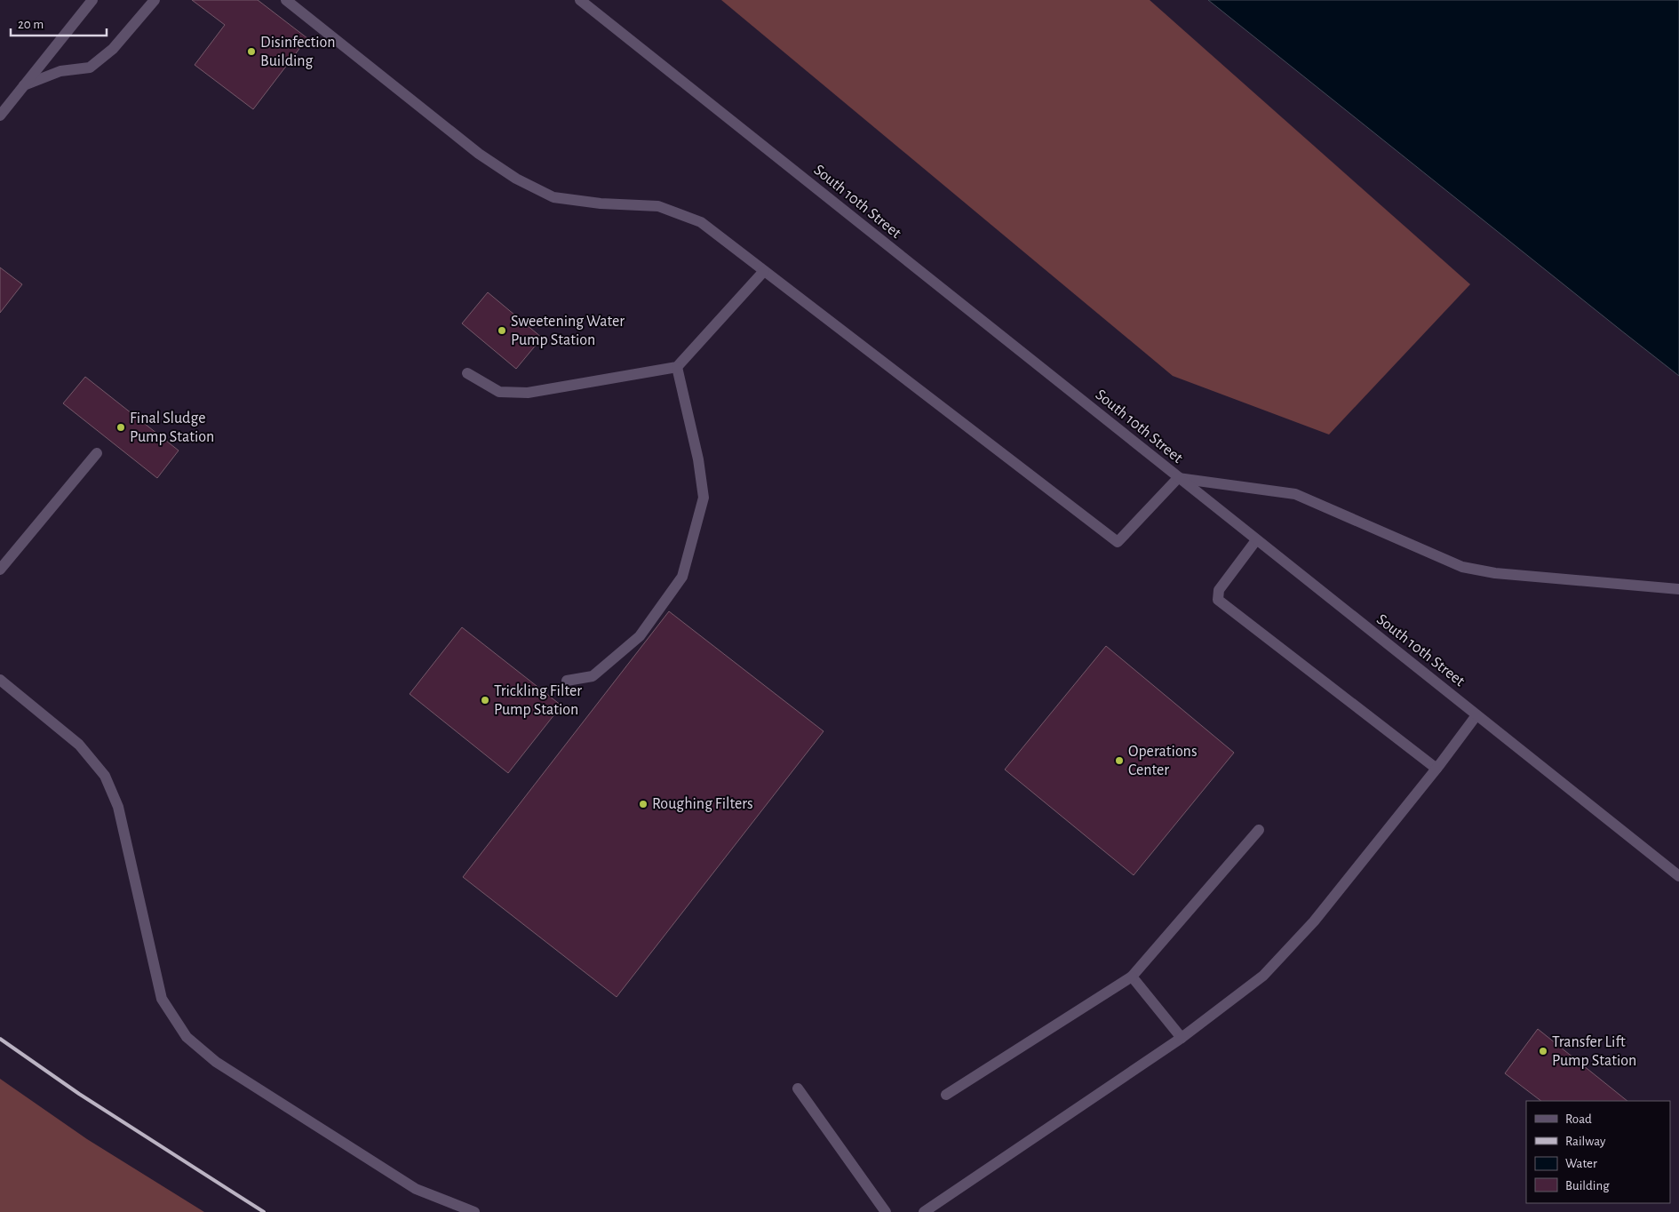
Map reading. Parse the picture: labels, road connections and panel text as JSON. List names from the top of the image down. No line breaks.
{"streets":{"street":["South 10th Street"]},"places":["Disinfection Building","Sweetening Water Pump Station","Final Sludge Pump Station","Trickling Filter Pump Station","Operations Center","Roughing Filters","Transfer Lift Pump Station"],"legend":["Road","Railway","Water","Building"],"scale_bar":"20 m"}
